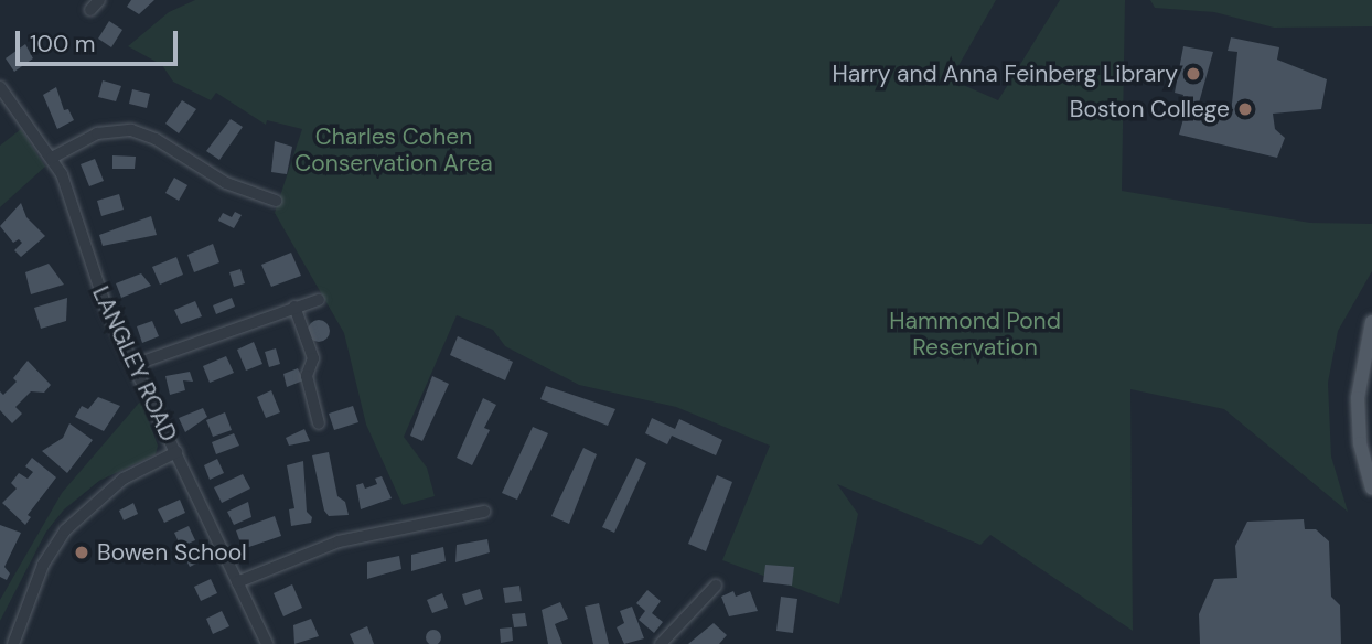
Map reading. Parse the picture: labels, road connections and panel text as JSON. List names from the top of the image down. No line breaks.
{"streets":{"street":["LANGLEY ROAD"]},"parks":["Charles Cohen Conservation Area","Hammond Pond Reservation"],"places":["Harry and Anna Feinberg Library","Boston College","Bowen School"],"scale_bar":"100 m"}
